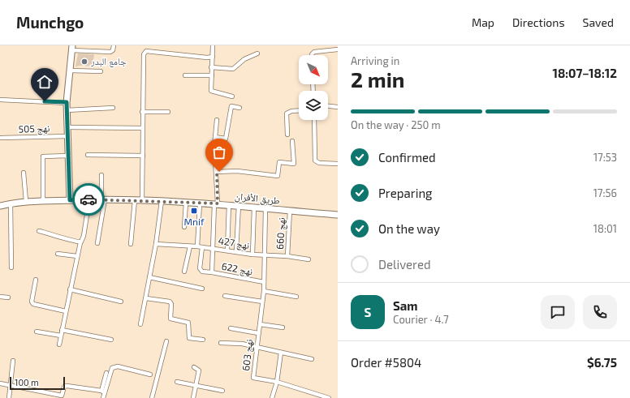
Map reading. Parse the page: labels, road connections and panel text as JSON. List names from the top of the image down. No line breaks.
{"streets":{"main road":["طريق الأفران"],"street":["نهج 505","نهج 660","نهج 427","نهج 622","نهج 603"]},"crossings":[["طريق الأفران","نهج 660"],["طريق الأفران","نهج 622"],["طريق الأفران","نهج 603"],["نهج 660","نهج 427"],["نهج 427","نهج 622"],["نهج 427","نهج 603"],["نهج 622","نهج 603"]],"places":{"other":["جامع البدر"],"transit":["Mnif"]},"scale_bar":"100 m","north":"bottom right","page":{"header":"Munchgo","nav":["Map","Directions","Saved"],"heading":["2 min","Arriving in","18:07–18:12"],"panel":["Sam","Courier · 4.7","Order #5804","$6.75"],"bar":"On the way · 250 m","list":[["Confirmed","17:53"],["Preparing","17:56"],["On the way","18:01"],"Delivered"],"round":"S","scale":"100 m"}}
